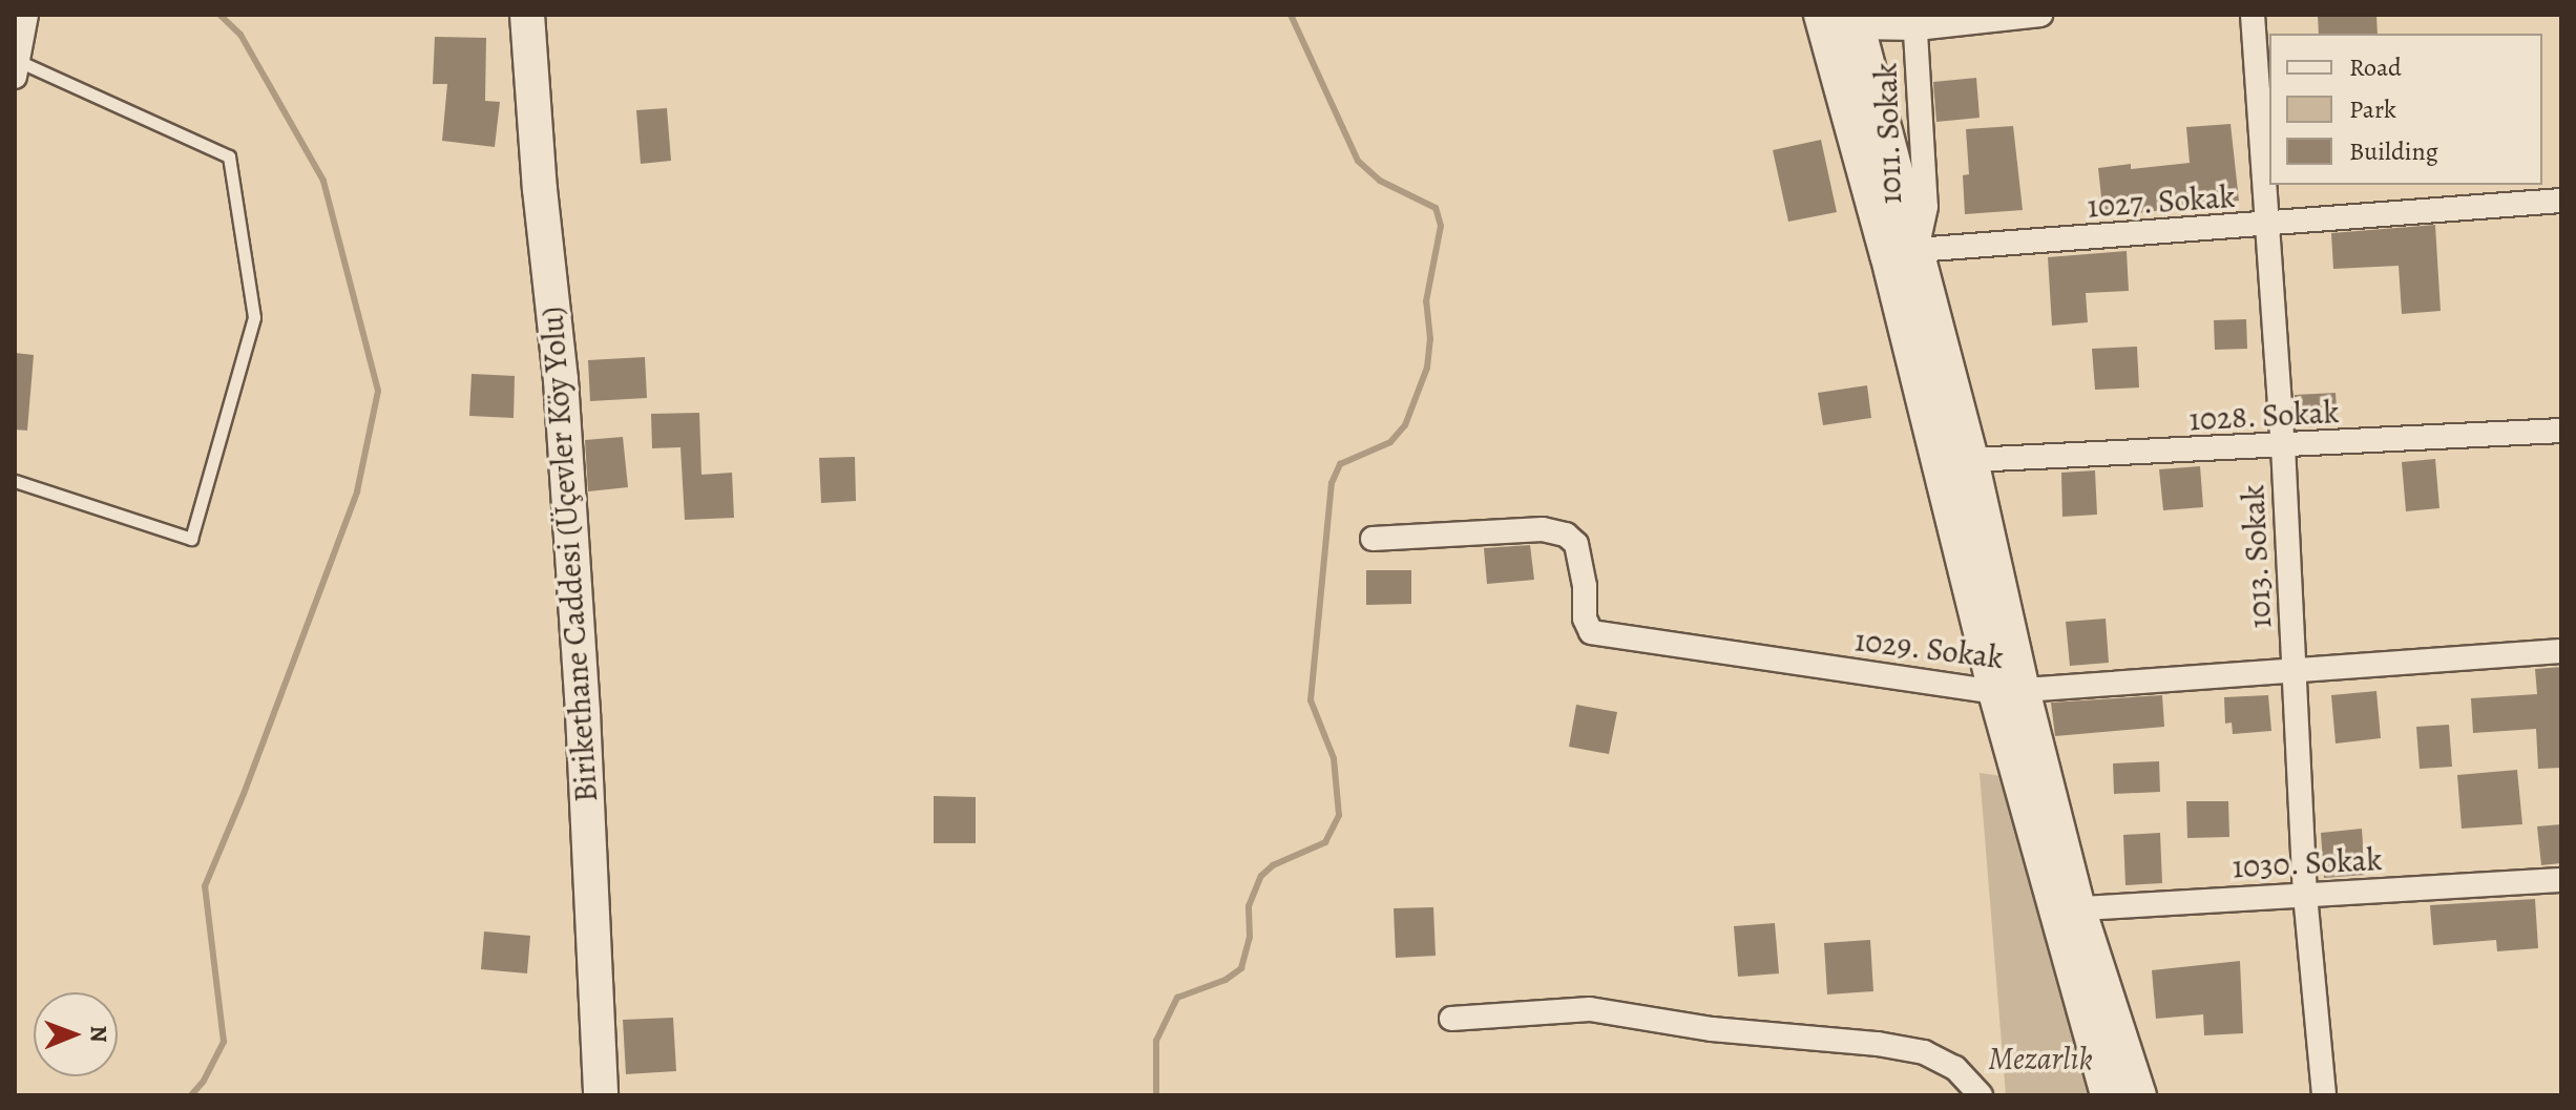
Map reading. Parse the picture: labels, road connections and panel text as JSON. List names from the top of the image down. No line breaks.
{"streets":{"street":["1011. Sokak","1027. Sokak","1028. Sokak","Birikethane Caddesi (Üçevler Köy Yolu)","1013. Sokak","1029. Sokak","1030. Sokak"]},"crossings":[["1011. Sokak","1027. Sokak"],["1027. Sokak","1013. Sokak"],["1028. Sokak","1013. Sokak"],["1013. Sokak","1029. Sokak"],["1013. Sokak","1030. Sokak"]],"parks":["Mezarlık"],"legend":["Road","Park","Building"],"north":"right"}
